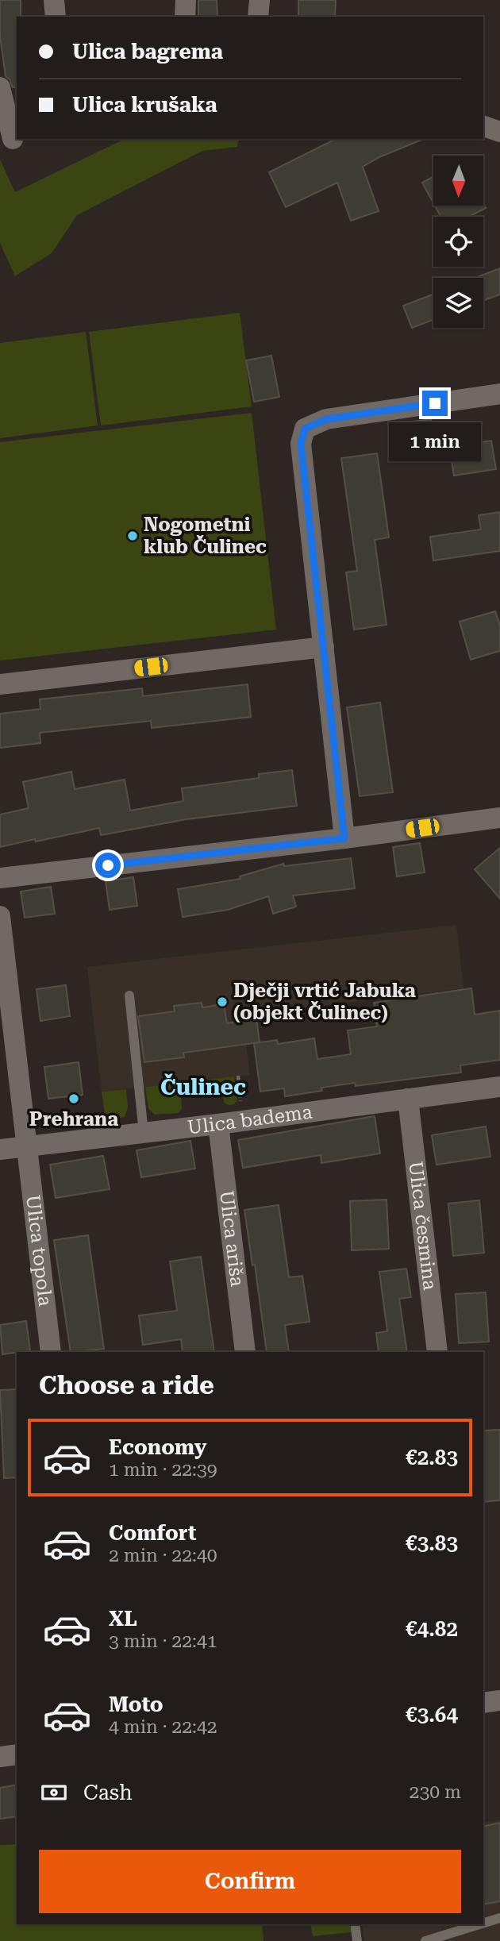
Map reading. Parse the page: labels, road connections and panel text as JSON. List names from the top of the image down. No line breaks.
{"streets":{"street":["Ulica badema","Ulica česmina","Ulica ariša","Ulica topola"]},"crossings":[["Ulica badema","Ulica česmina"],["Ulica badema","Ulica ariša"],["Ulica badema","Ulica topola"]],"districts":["Čulinec"],"places":["Nogometni klub Čulinec","Dječji vrtić Jabuka (objekt Čulinec)","Prehrana"],"north":"bottom","page":{"banner":["Ulica bagrema","Ulica krušaka"],"bubble":"1 min","heading":"Choose a ride","list":[{"name":"Economy","note":"1 min · 22:39","value":"€2.83"},{"name":"Comfort","note":"2 min · 22:40","value":"€3.83"},{"name":"XL","note":"3 min · 22:41","value":"€4.82"},{"name":"Moto","note":"4 min · 22:42","value":"€3.64"}],"pay":["Cash","230 m"],"buttons":"Confirm"}}
